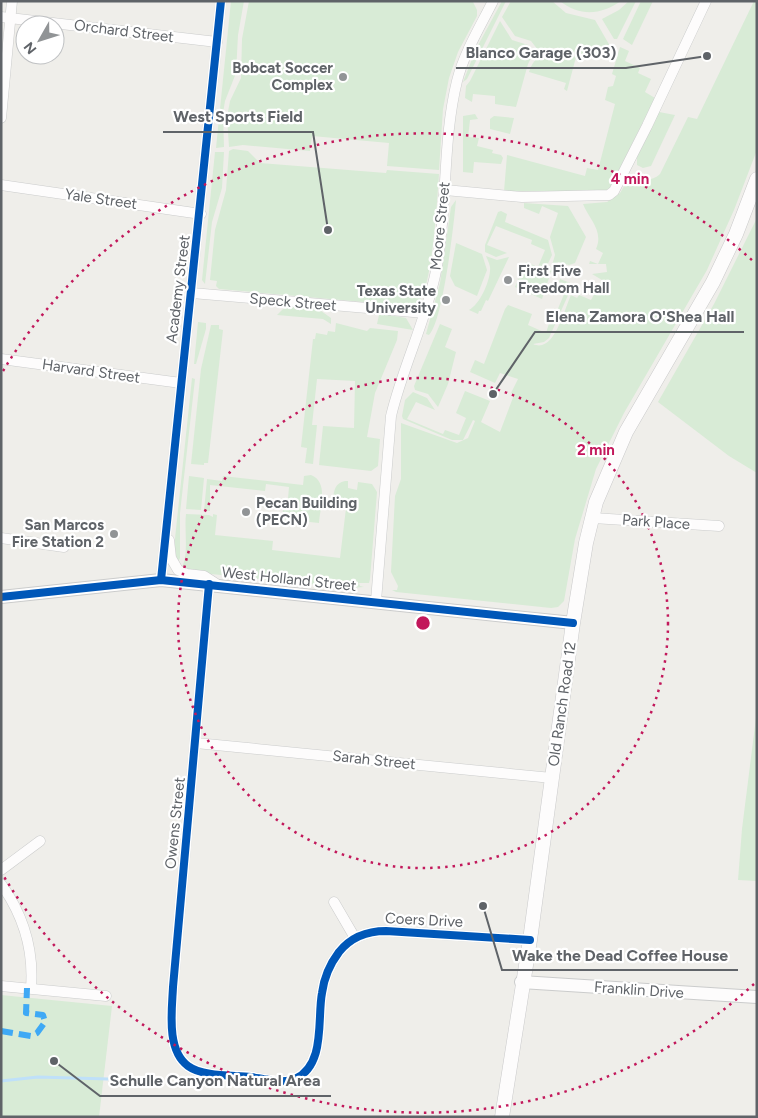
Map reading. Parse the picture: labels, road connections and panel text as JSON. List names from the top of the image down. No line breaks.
{"streets":{"main road":["Old Ranch Road 12"],"street":["Orchard Street","Yale Street","Moore Street","Academy Street","Speck Street","Harvard Street","Park Place","West Holland Street","Sarah Street","Owens Street","Coers Drive","Franklin Drive"]},"crossings":[["Orchard Street","Academy Street"],["Yale Street","Academy Street"],["Moore Street","Speck Street"],["Moore Street","West Holland Street"],["Academy Street","Speck Street"],["Academy Street","Harvard Street"],["Academy Street","West Holland Street"],["Park Place","Old Ranch Road 12"],["West Holland Street","Old Ranch Road 12"],["West Holland Street","Owens Street"],["Old Ranch Road 12","Sarah Street"],["Old Ranch Road 12","Coers Drive"],["Old Ranch Road 12","Franklin Drive"],["Sarah Street","Owens Street"],["Owens Street","Coers Drive"]],"places":["Blanco Garage (303)","Bobcat Soccer Complex","West Sports Field","First Five Freedom Hall","Texas State University","Elena Zamora O'Shea Hall","Pecan Building (PECN)","San Marcos Fire Station 2","Wake the Dead Coffee House","Schulle Canyon Natural Area"],"north":"bottom left","rings":["4 min","2 min"]}
